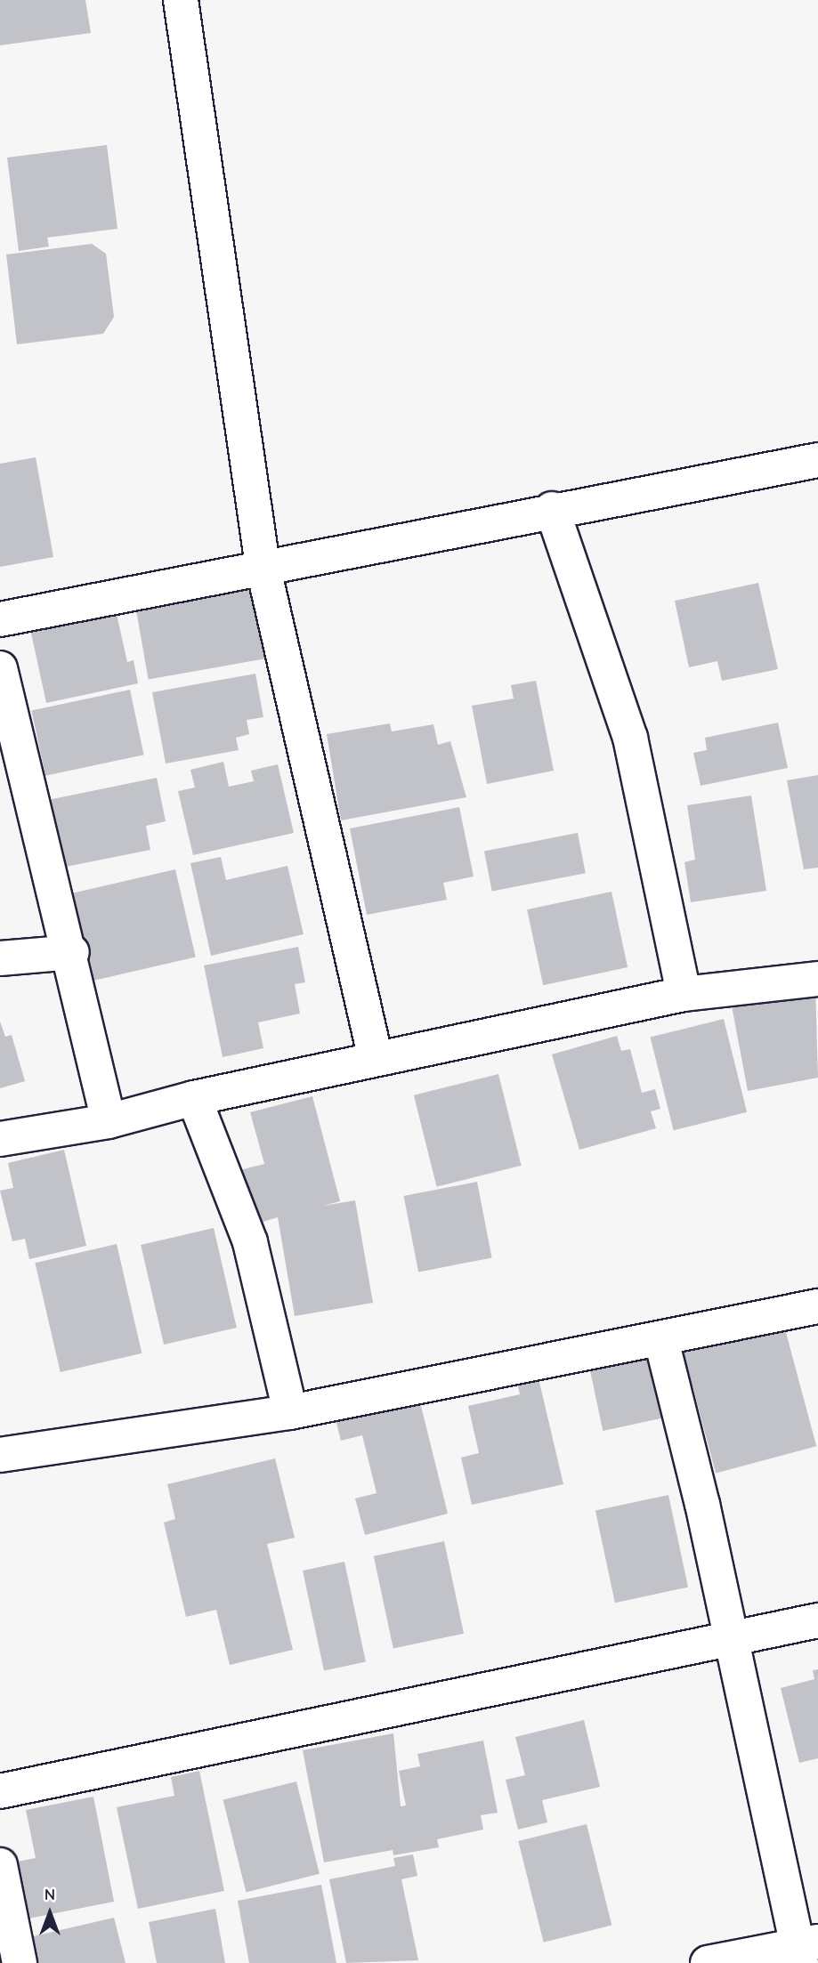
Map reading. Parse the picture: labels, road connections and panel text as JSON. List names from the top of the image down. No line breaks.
{"north":"top"}
